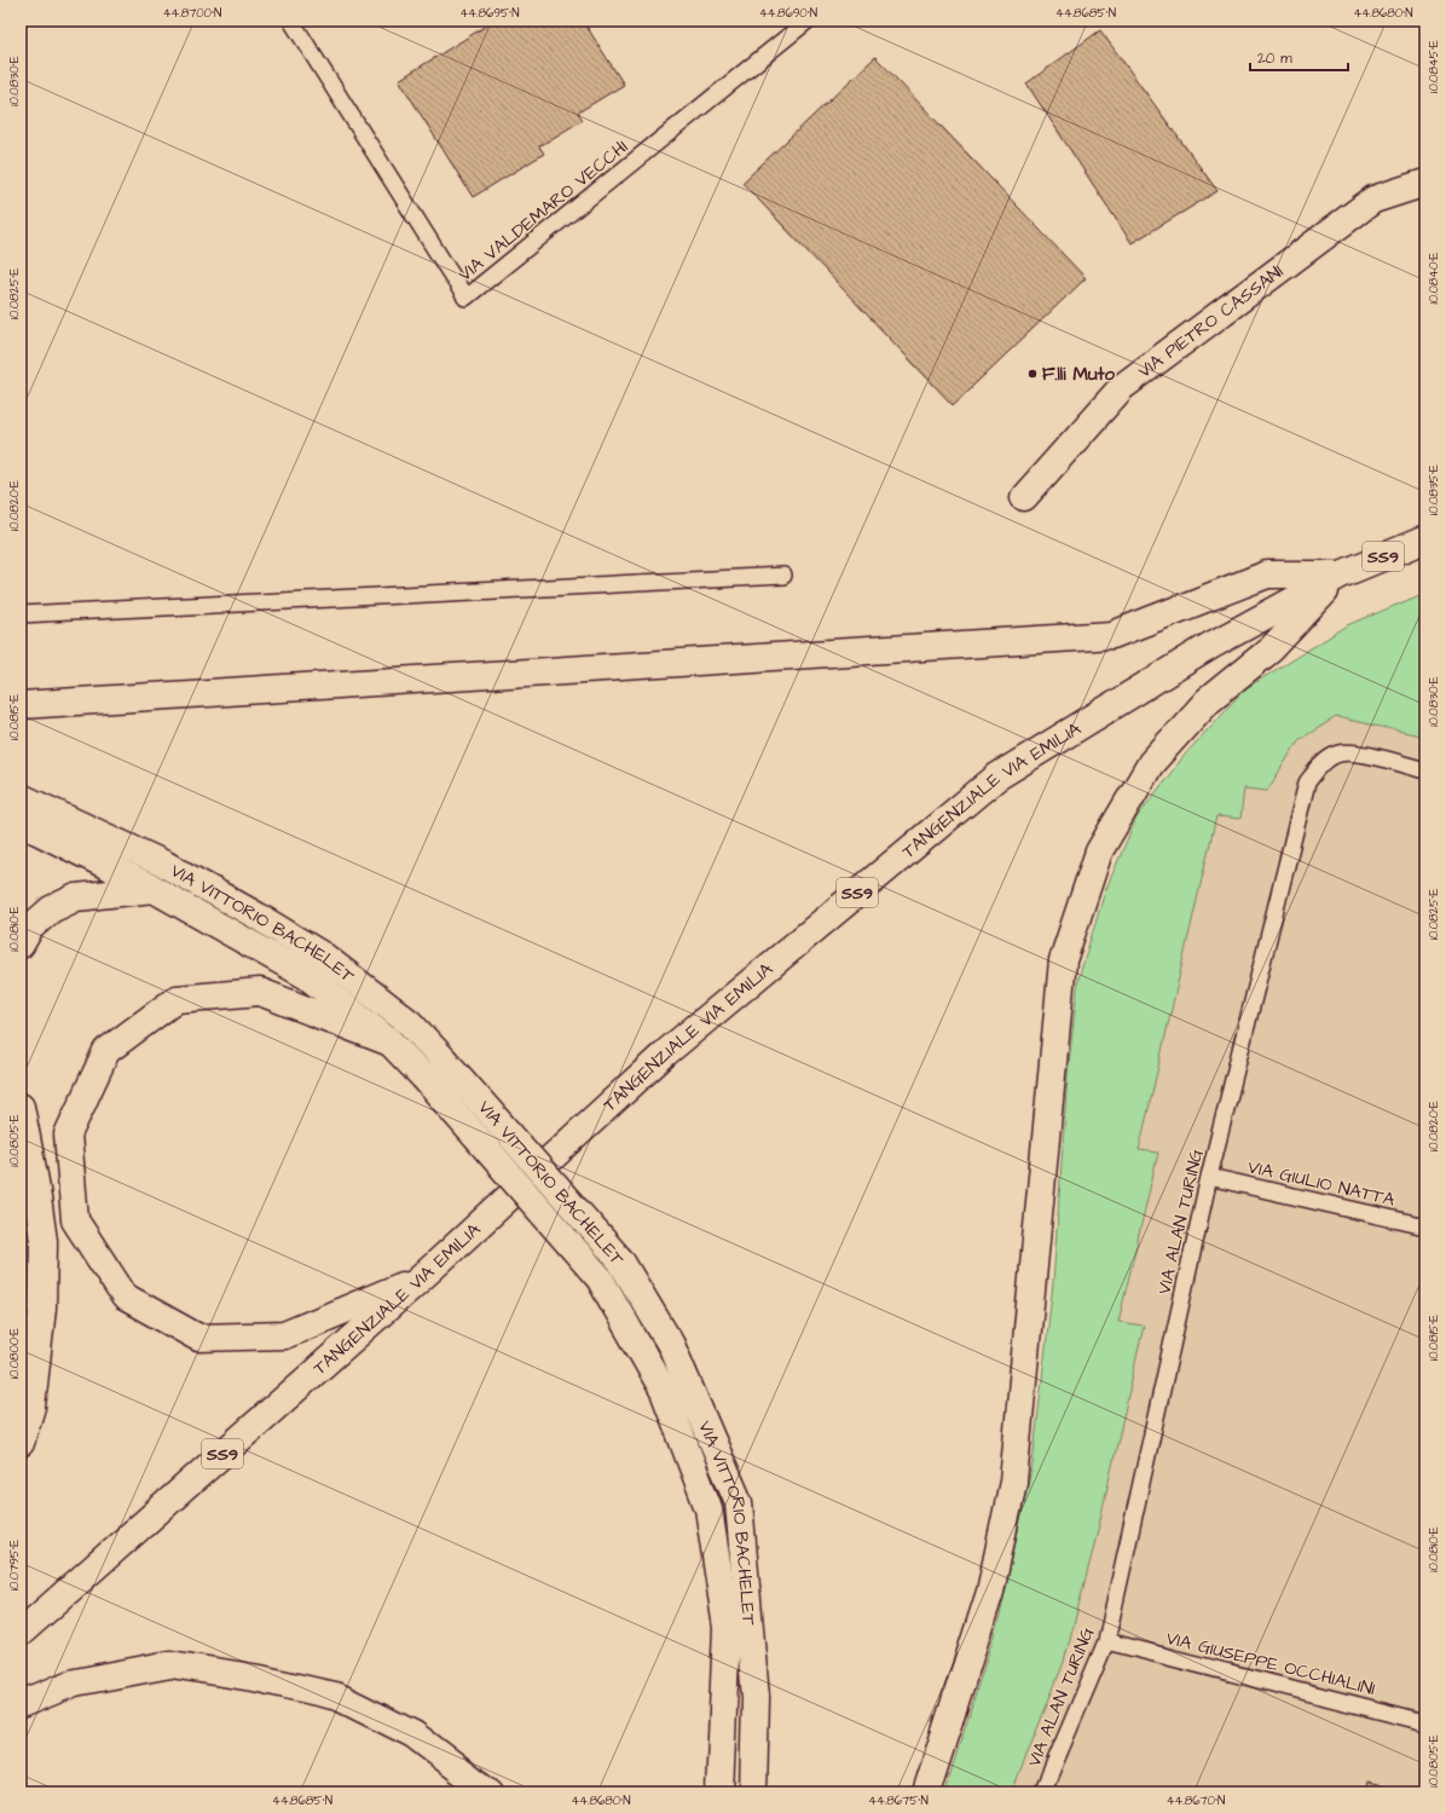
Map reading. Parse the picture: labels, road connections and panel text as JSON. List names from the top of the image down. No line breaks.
{"streets":{"main road":["VIA PIETRO CASSANI","SS9","TANGENZIALE VIA EMILIA","VIA VITTORIO BACHELET"],"lane":["VIA VALDEMARO VECCHI","VIA GIULIO NATTA","VIA ALAN TURING","VIA GIUSEPPE OCCHIALINI"]},"crossings":[["VIA GIULIO NATTA","VIA ALAN TURING"],["VIA ALAN TURING","VIA GIUSEPPE OCCHIALINI"]],"places":["F.lli Muto"],"scale_bar":"20 m","coordinates":["44.8700°N","44.8695°N","44.8690°N","44.8685°N","44.8680°N","10.0845°E","10.0830°E","10.0840°E","10.0825°E","10.0835°E","10.0820°E","10.0815°E","10.0810°E","10.0805°E","10.0800°E","10.0795°E","44.8675°N","44.8670°N"]}
